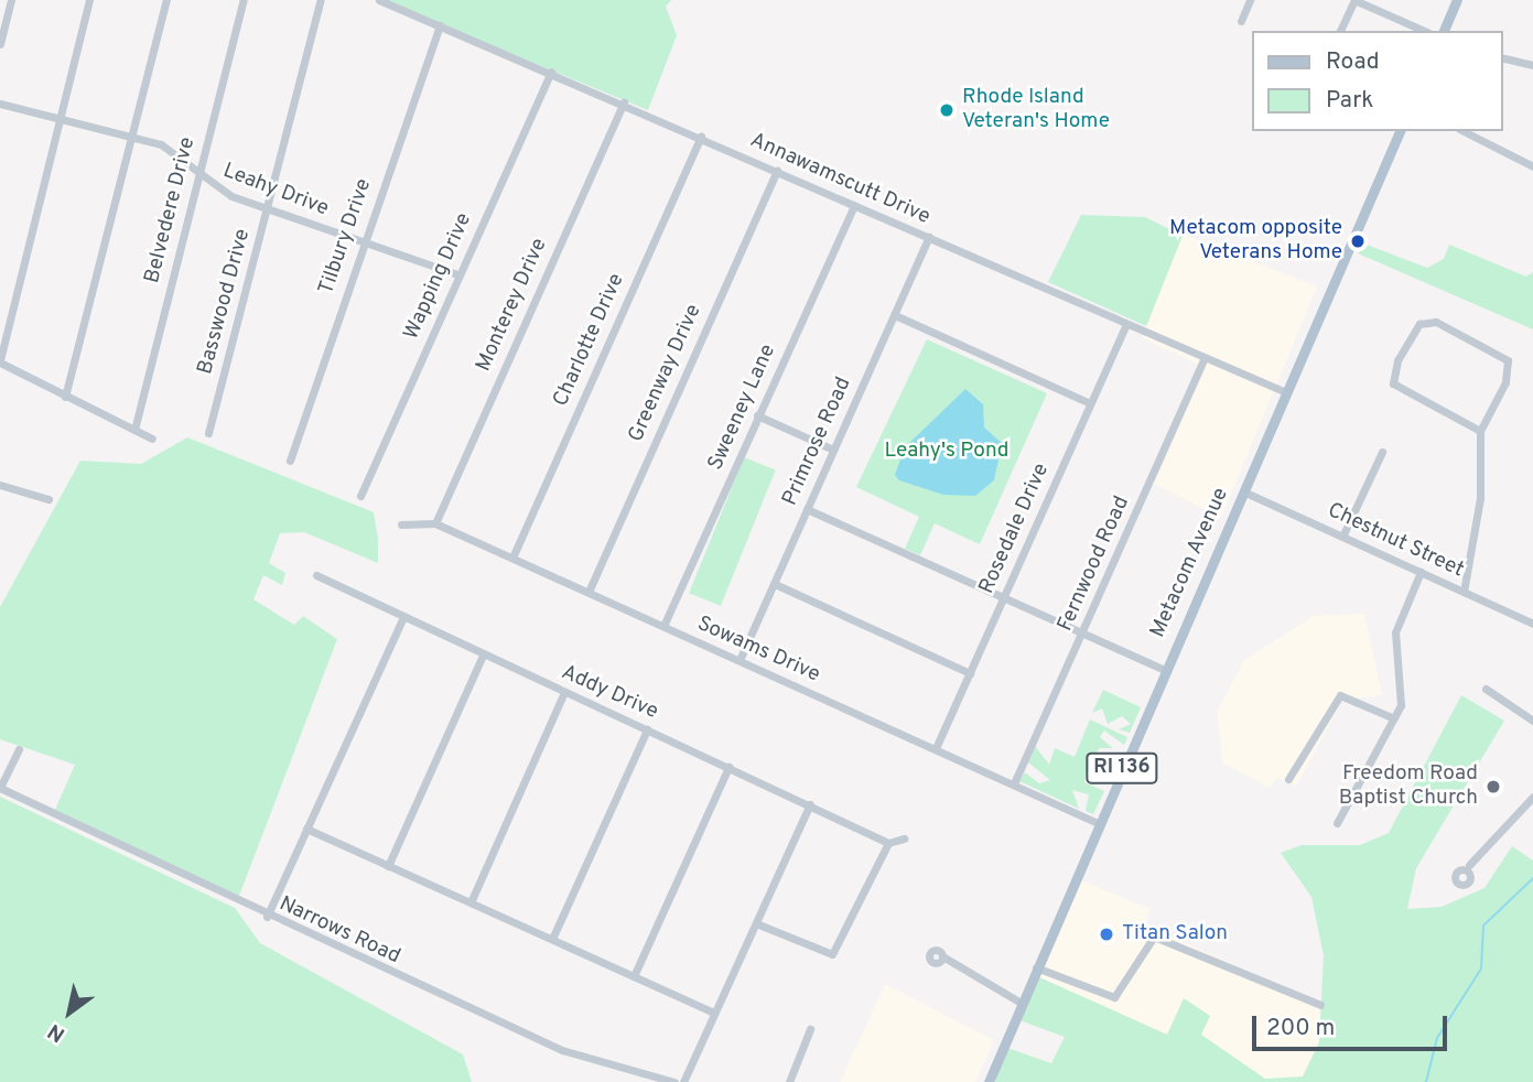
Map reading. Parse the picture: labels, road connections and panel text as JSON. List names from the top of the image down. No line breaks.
{"streets":{"main road":["Metacom Avenue","RI 136"],"street":["Annawamscutt Drive","Leahy Drive","Belvedere Drive","Tilbury Drive","Wapping Drive","Basswood Drive","Monterey Drive","Charlotte Drive","Greenway Drive","Sweeney Lane","Primrose Road","Rosedale Drive","Chestnut Street","Fernwood Road","Sowams Drive","Addy Drive","Narrows Road"]},"crossings":[["Annawamscutt Drive","Tilbury Drive"],["Annawamscutt Drive","Wapping Drive"],["Annawamscutt Drive","Monterey Drive"],["Annawamscutt Drive","Charlotte Drive"],["Annawamscutt Drive","Greenway Drive"],["Annawamscutt Drive","Sweeney Lane"],["Annawamscutt Drive","Primrose Road"],["Annawamscutt Drive","Rosedale Drive"],["Annawamscutt Drive","Metacom Avenue"],["Annawamscutt Drive","Fernwood Road"],["Leahy Drive","Belvedere Drive"],["Leahy Drive","Tilbury Drive"],["Leahy Drive","Wapping Drive"],["Leahy Drive","Basswood Drive"],["Monterey Drive","Sowams Drive"],["Charlotte Drive","Sowams Drive"],["Greenway Drive","Sowams Drive"],["Sweeney Lane","Sowams Drive"],["Primrose Road","Sowams Drive"],["Rosedale Drive","Sowams Drive"],["Chestnut Street","Metacom Avenue"],["Metacom Avenue","Sowams Drive"],["Fernwood Road","Sowams Drive"]],"parks":["Leahy's Pond"],"places":["Rhode Island Veteran's Home","Metacom opposite Veterans Home","Freedom Road Baptist Church","Titan Salon"],"legend":["Road","Park"],"scale_bar":"200 m","north":"bottom left"}
